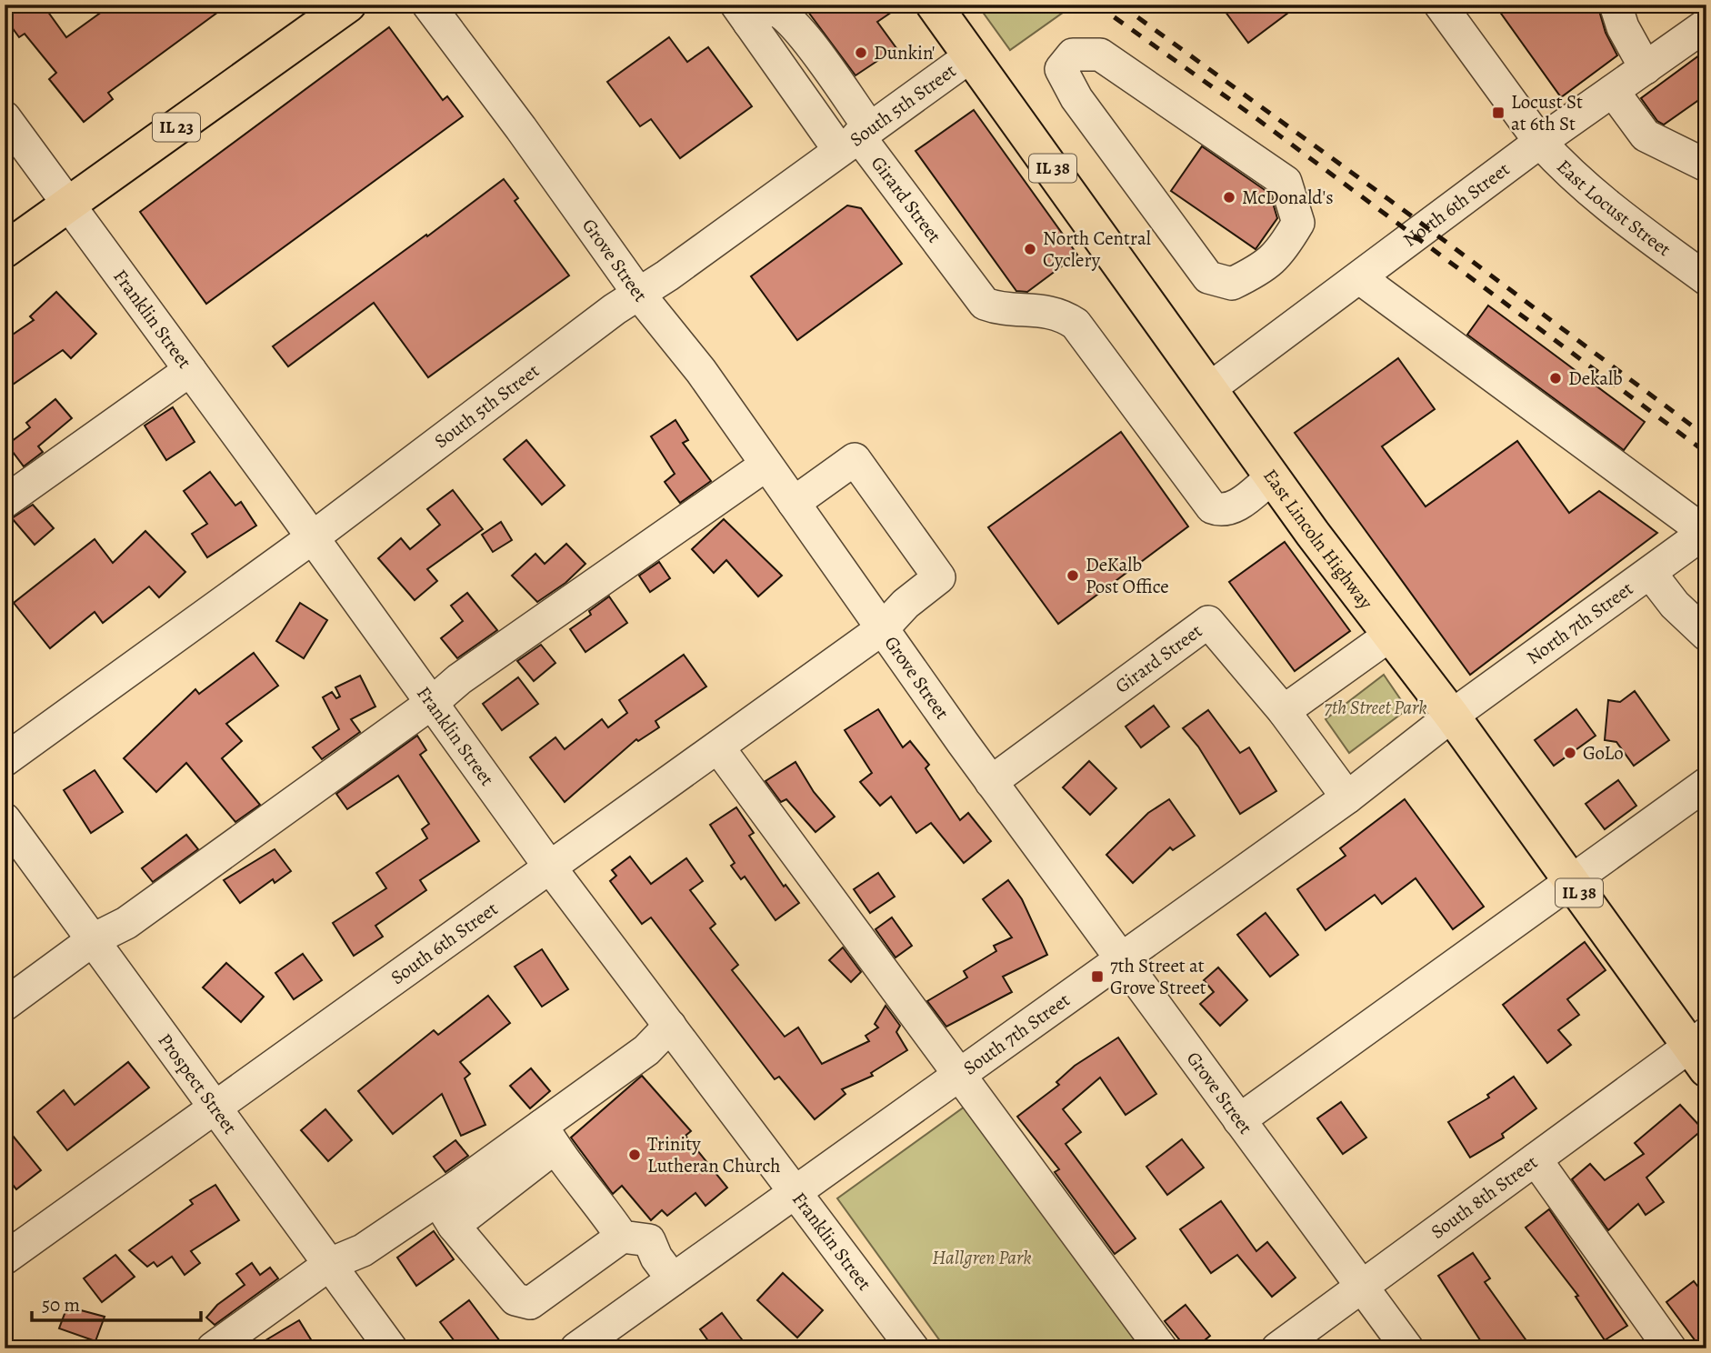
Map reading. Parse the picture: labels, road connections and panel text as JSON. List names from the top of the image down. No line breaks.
{"streets":{"main road":["IL 23","IL 38","East Lincoln Highway"],"street":["South 5th Street","Girard Street","North 6th Street","East Locust Street","Grove Street","Franklin Street","North 7th Street","South 6th Street","South 7th Street","Prospect Street","South 8th Street"]},"crossings":[["South 5th Street","Girard Street"],["South 5th Street","Grove Street"],["South 5th Street","Franklin Street"],["South 5th Street","East Lincoln Highway"],["IL 23","Franklin Street"],["Girard Street","Grove Street"],["Girard Street","East Lincoln Highway"],["Girard Street","South 7th Street"],["North 6th Street","East Locust Street"],["North 6th Street","East Lincoln Highway"],["Grove Street","South 6th Street"],["Grove Street","South 7th Street"],["Grove Street","South 8th Street"],["Franklin Street","South 6th Street"],["Franklin Street","South 7th Street"],["East Lincoln Highway","North 7th Street"],["East Lincoln Highway","South 7th Street"],["East Lincoln Highway","South 8th Street"],["North 7th Street","South 7th Street"],["South 6th Street","Prospect Street"]],"parks":["7th Street Park","Hallgren Park"],"places":{"other":["Dunkin'","McDonald's","North Central Cyclery","Dekalb","DeKalb Post Office","GoLo","Trinity Lutheran Church"],"transit":["Locust St at 6th St","7th Street at Grove Street"]},"scale_bar":"50 m"}
